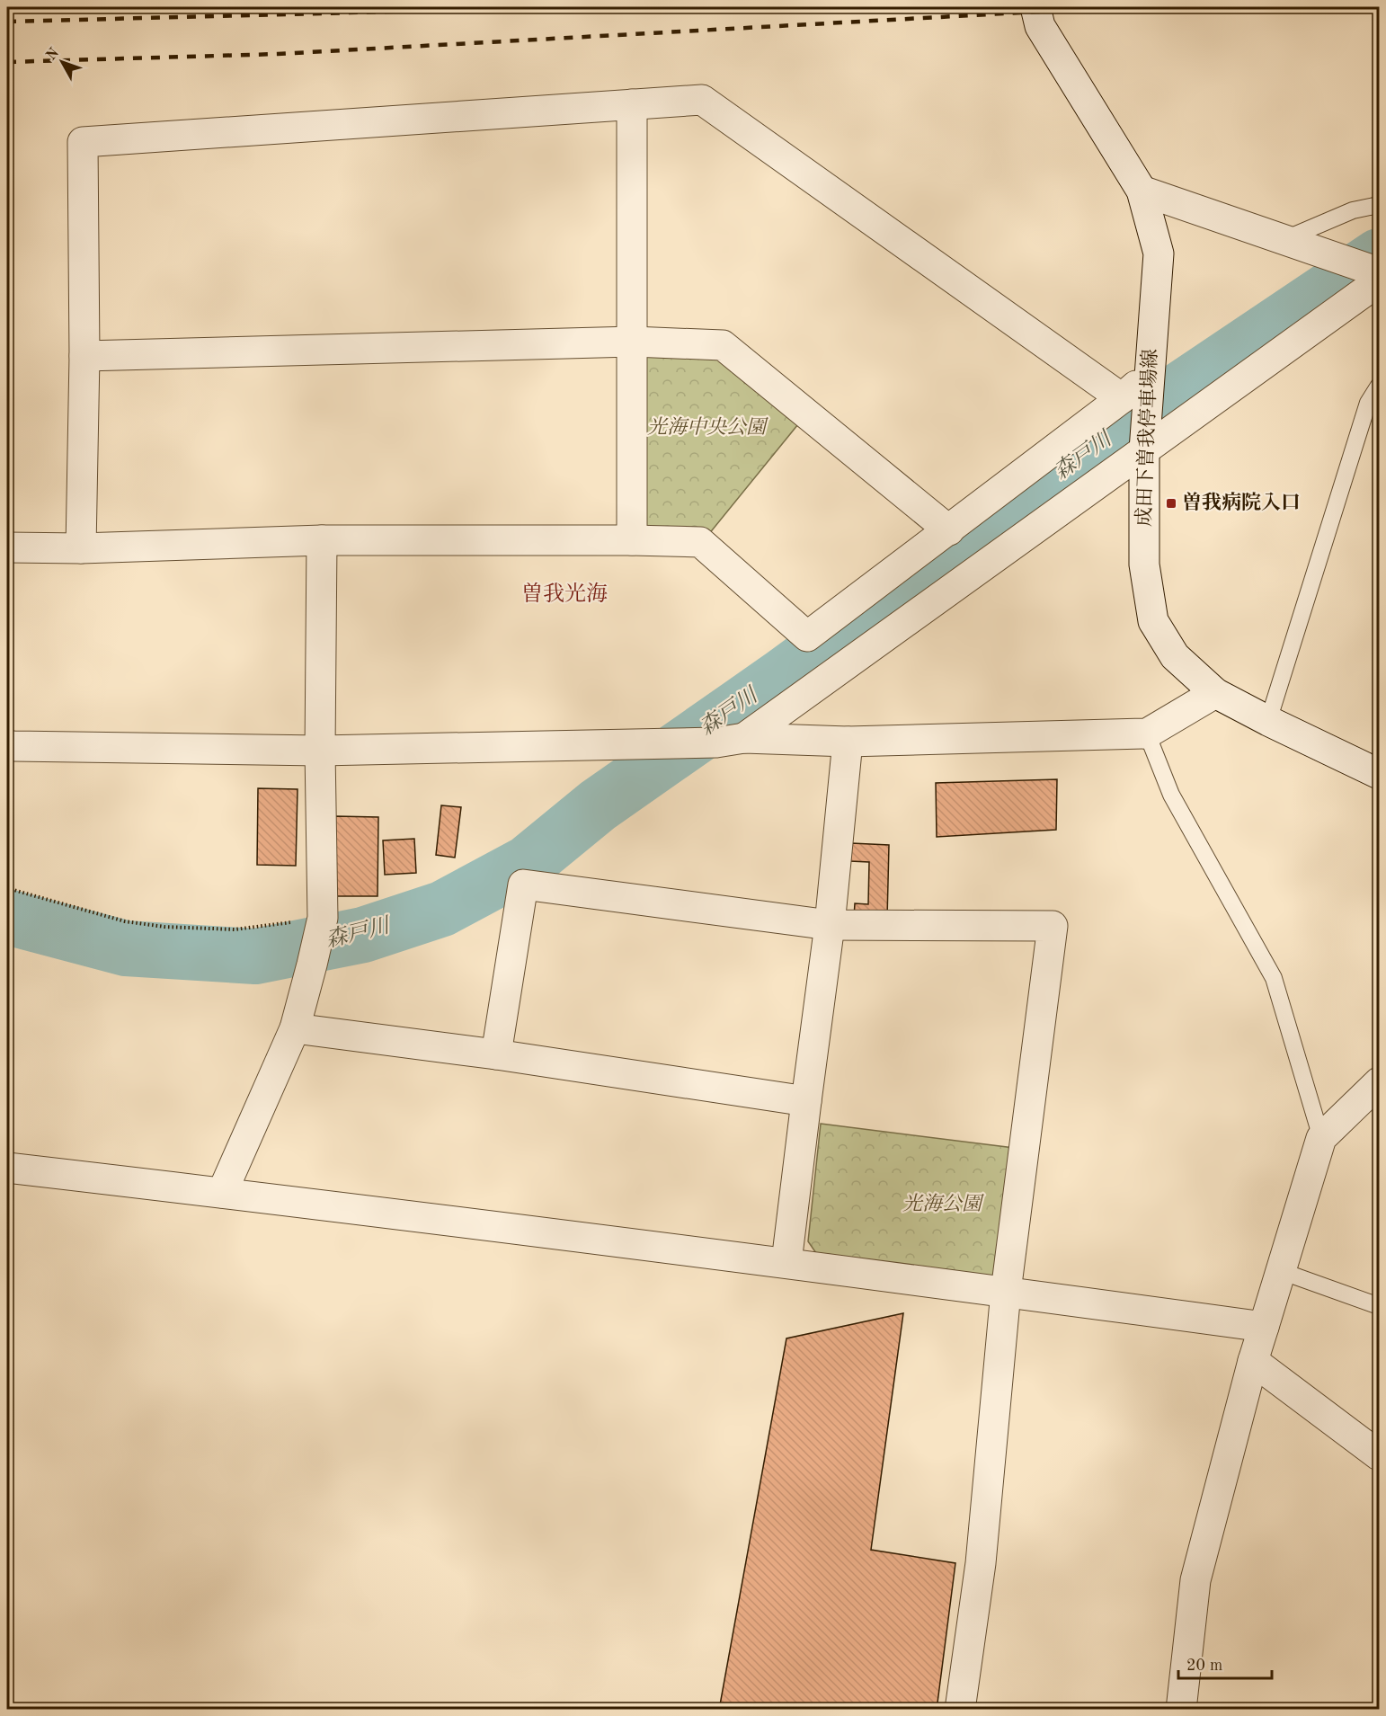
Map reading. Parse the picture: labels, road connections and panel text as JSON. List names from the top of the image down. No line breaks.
{"streets":{"street":["成田下曽我停車場線"]},"districts":["曽我光海"],"water":["森戸川"],"parks":["光海中央公園","光海公園"],"places":{"transit":["曽我病院入口"]},"scale_bar":"20 m","north":"top left"}
